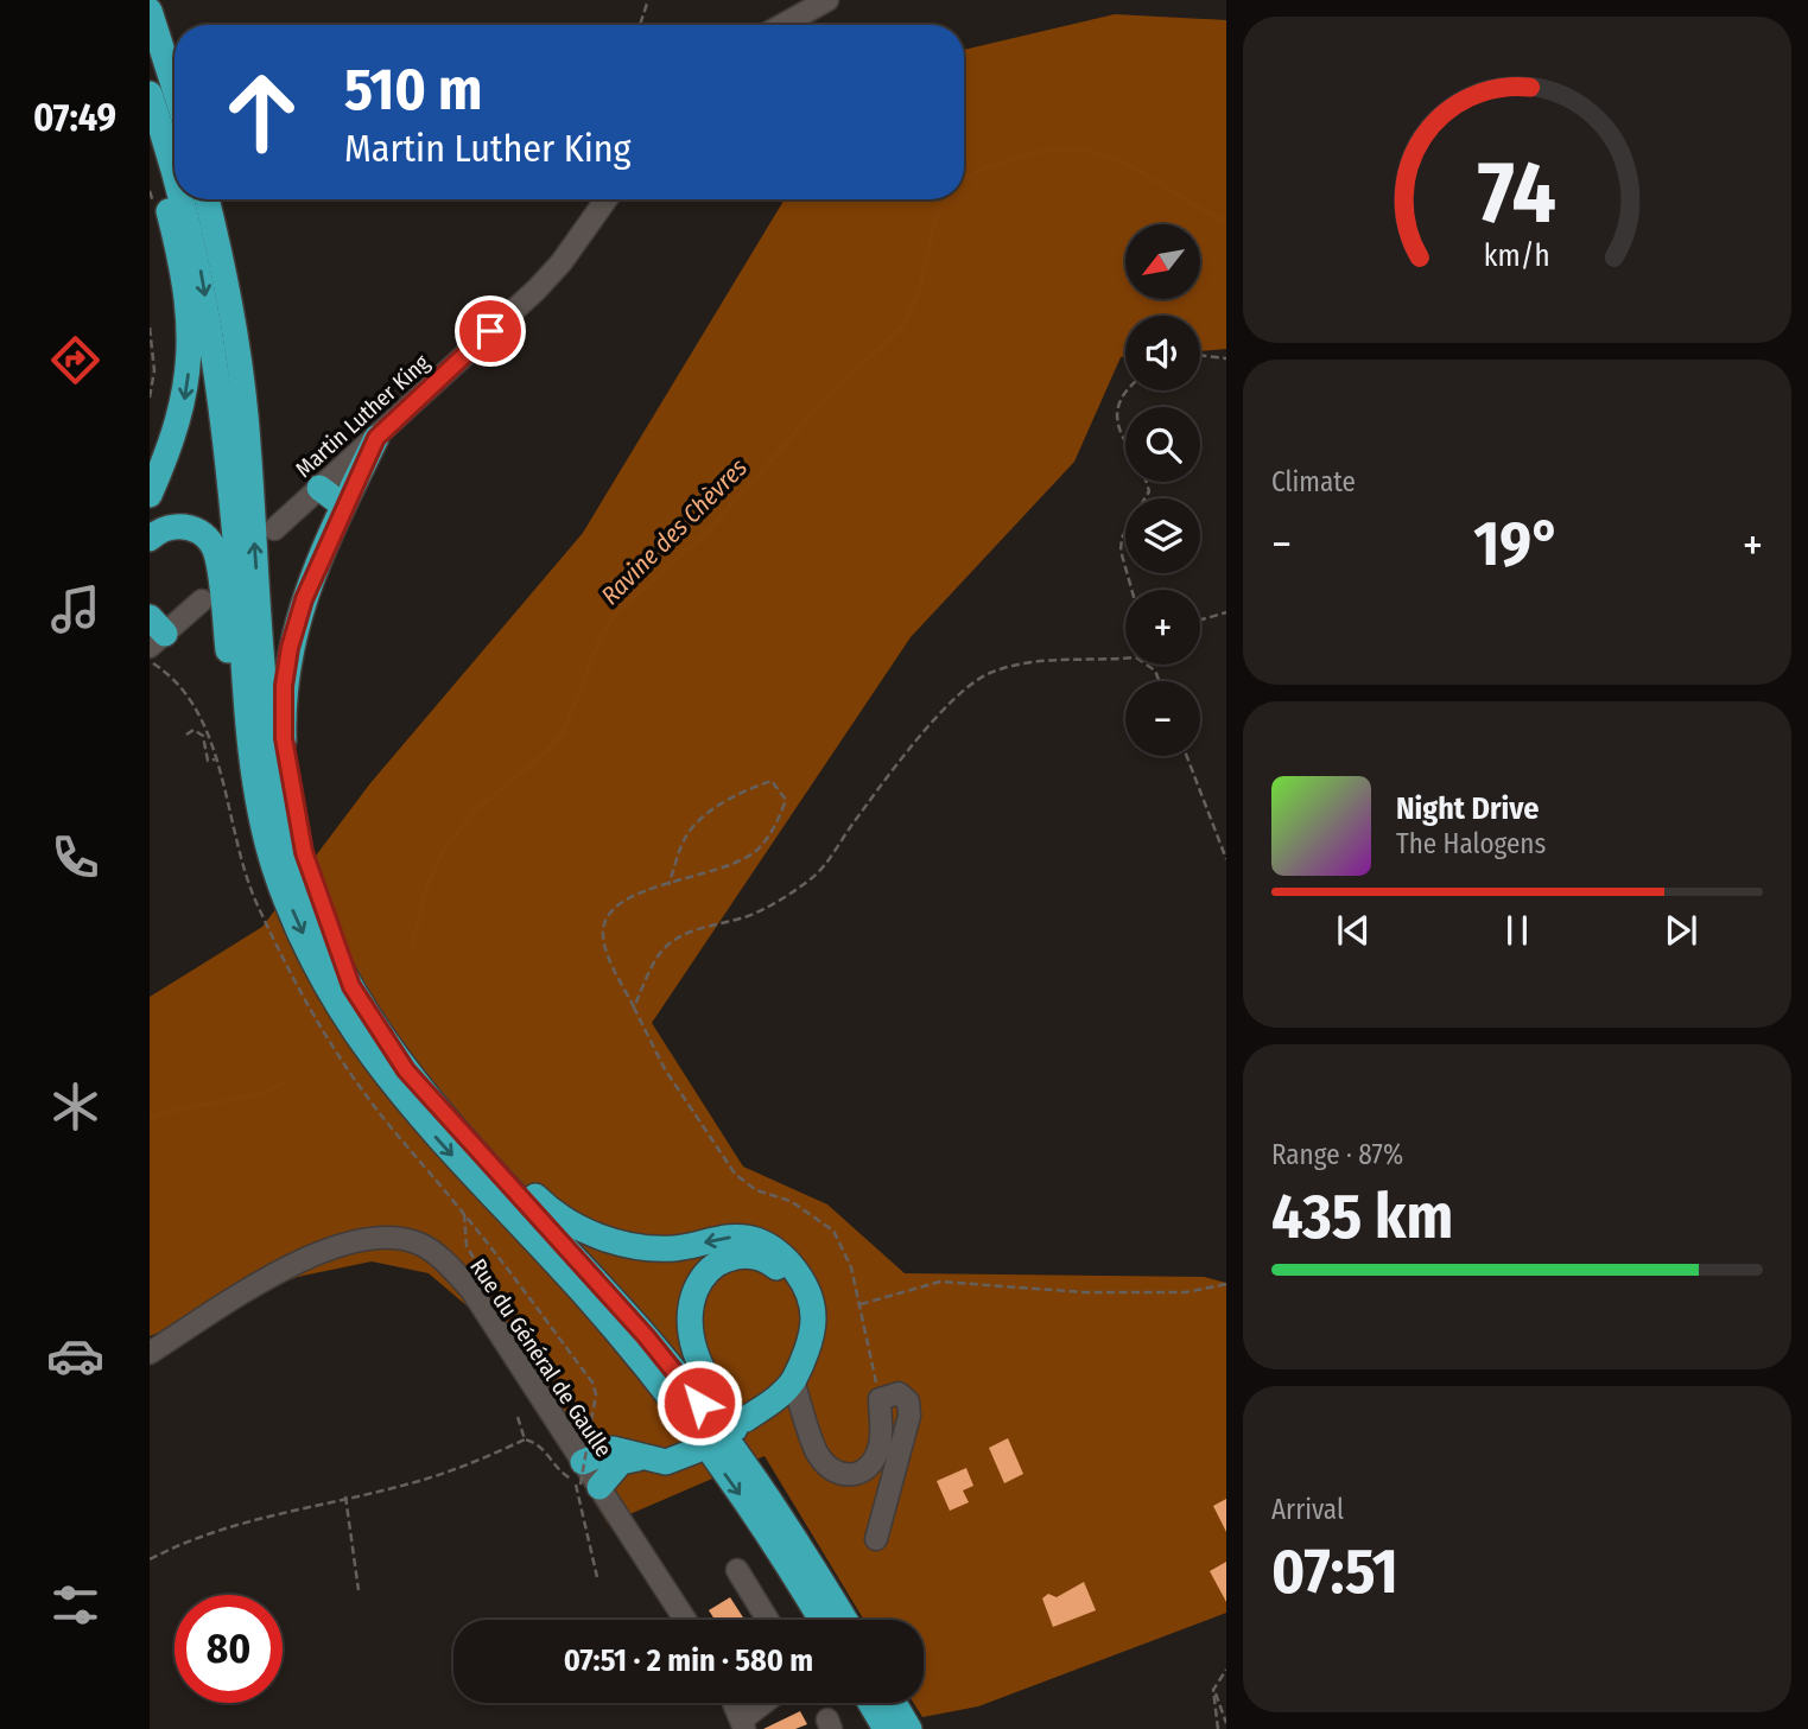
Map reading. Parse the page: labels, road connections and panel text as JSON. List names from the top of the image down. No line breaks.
{"streets":{"street":["Martin Luther King","Rue du Général de Gaulle"]},"water":["Ravine des Chèvres"],"north":"bottom left","page":{"tabs":"07:49","turn":["510 m","Martin Luther King"],"map_buttons":["+","−"],"tile":["Climate",["Range · 87%","435 km"],["Arrival","07:51"]],"heat":["−","19°","+"],"song":["Night Drive","The Halogens"],"limit":"80","trip":"07:51 · 2 min · 580 m","gauge":["74","km/h"]}}
